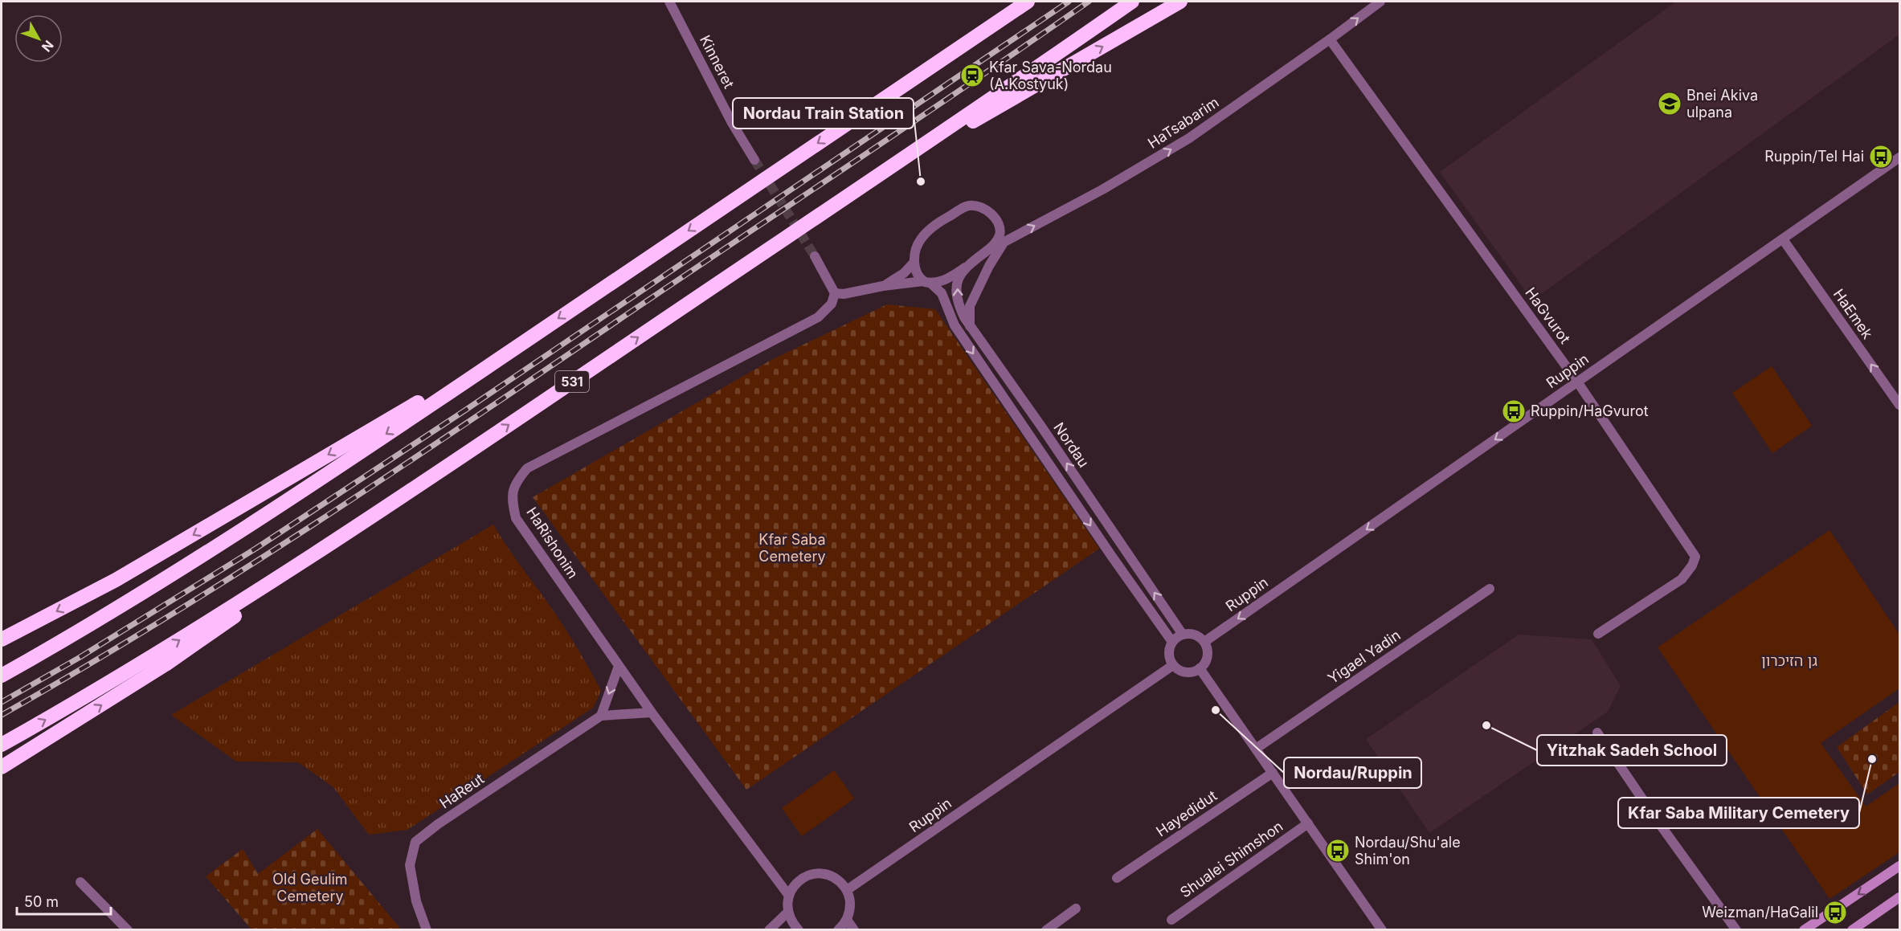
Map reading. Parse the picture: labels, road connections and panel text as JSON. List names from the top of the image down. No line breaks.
{"streets":{"highway":["531"],"street":["Kinneret","HaTsabarim","HaEmek","HaGvurot","Ruppin","Nordau","HaRishonim","Yigael Yadin","HaReut","Hayedidut","Shualei Shimshon"]},"crossings":[["HaTsabarim","HaGvurot"],["HaTsabarim","Nordau"],["HaEmek","Ruppin"],["HaGvurot","Ruppin"],["Ruppin","Nordau"]],"one_way":["HaTsabarim","HaEmek","Ruppin"],"parks":["Kfar Saba Cemetery","גן הזיכרון","Old Geulim Cemetery"],"places":{"station":["Kfar Sava-Nordau (A.Kostyuk)"],"school or university":["Bnei Akiva ulpana"],"bus stop":["Ruppin/Tel Hai","Ruppin/HaGvurot","Nordau/Shu'ale Shim'on","Weizman/HaGalil"],"other":["Nordau Train Station","Nordau/Ruppin","Yitzhak Sadeh School","Kfar Saba Military Cemetery"]},"scale_bar":"50 m","north":"bottom right"}
